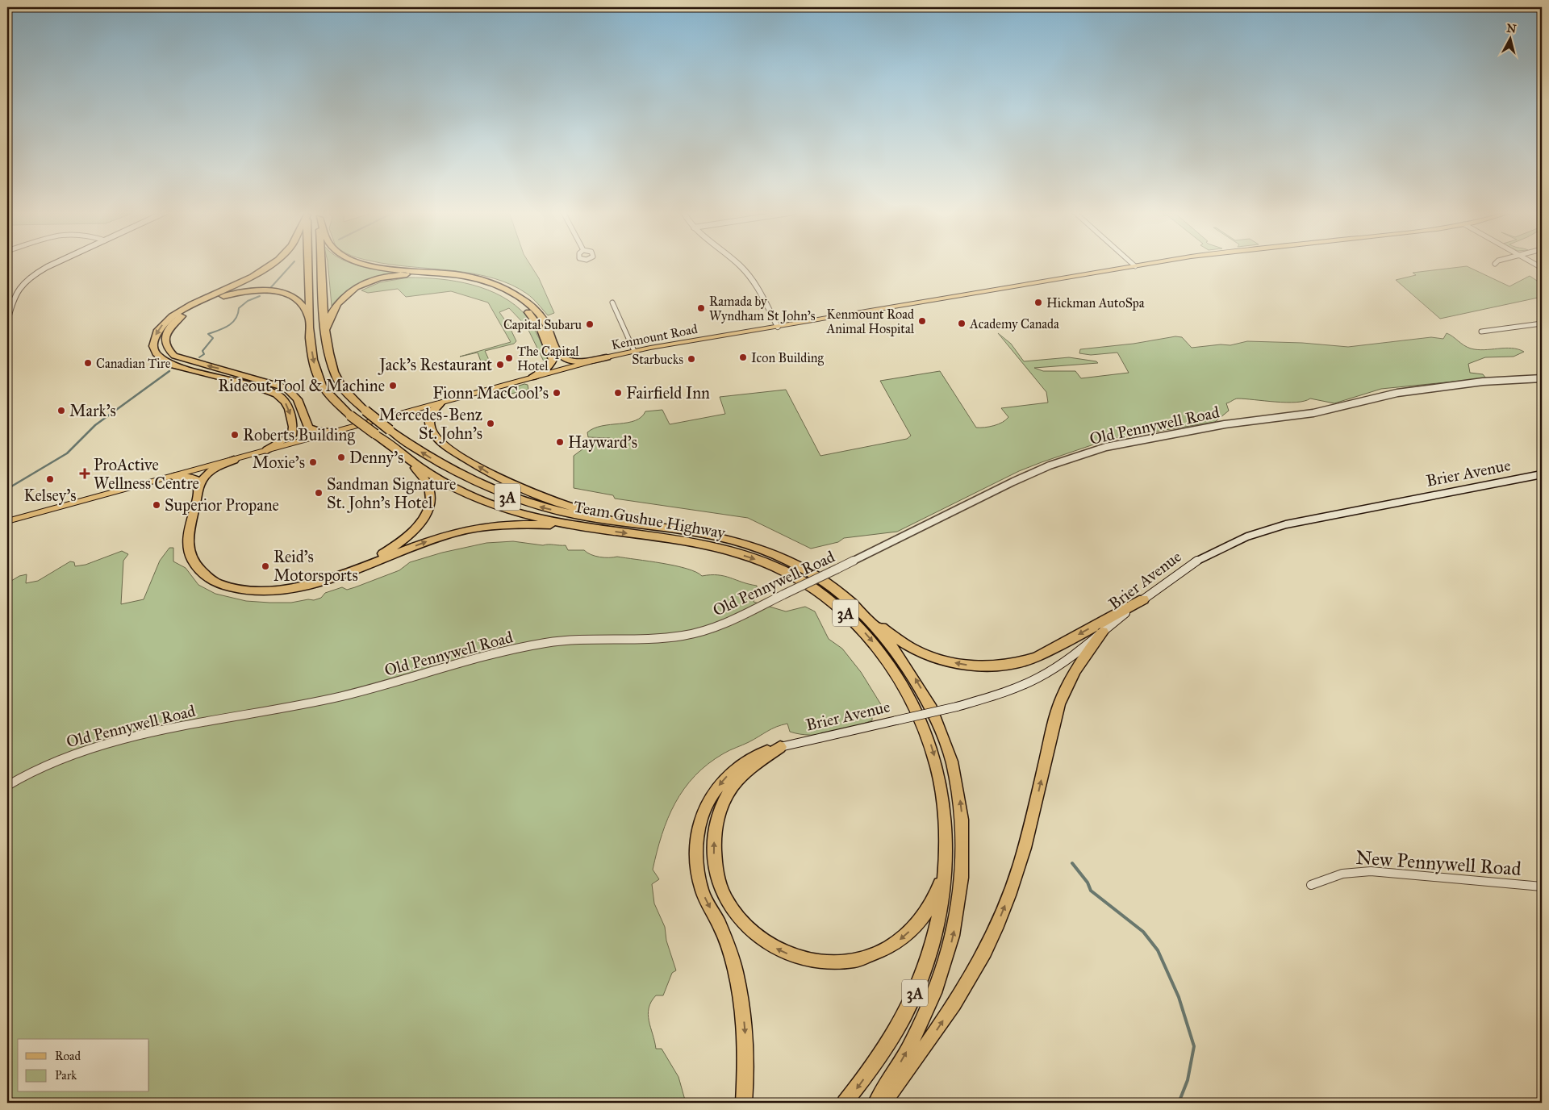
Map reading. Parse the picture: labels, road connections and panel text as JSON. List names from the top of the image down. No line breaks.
{"streets":{"highway":["3A","Team Gushue Highway"],"main road":["Kenmount Road"],"street":["Old Pennywell Road","Brier Avenue","New Pennywell Road"]},"places":{"other":["Hickman AutoSpa","Ramada by Wyndham St John's","Kenmount Road Animal Hospital","Academy Canada","Capital Subaru","Icon Building","The Capital Hotel","Starbucks","Canadian Tire","Jack's Restaurant","Rideout Tool & Machine","Fionn MacCool's","Fairfield Inn","Mark's","Mercedes-Benz St. John's","Roberts Building","Hayward's","Denny's","Moxie's","Kelsey's","Sandman Signature St. John's Hotel","Superior Propane","Reid's Motorsports"],"health":["ProActive Wellness Centre"]},"legend":["Road","Park"],"north":"top"}
